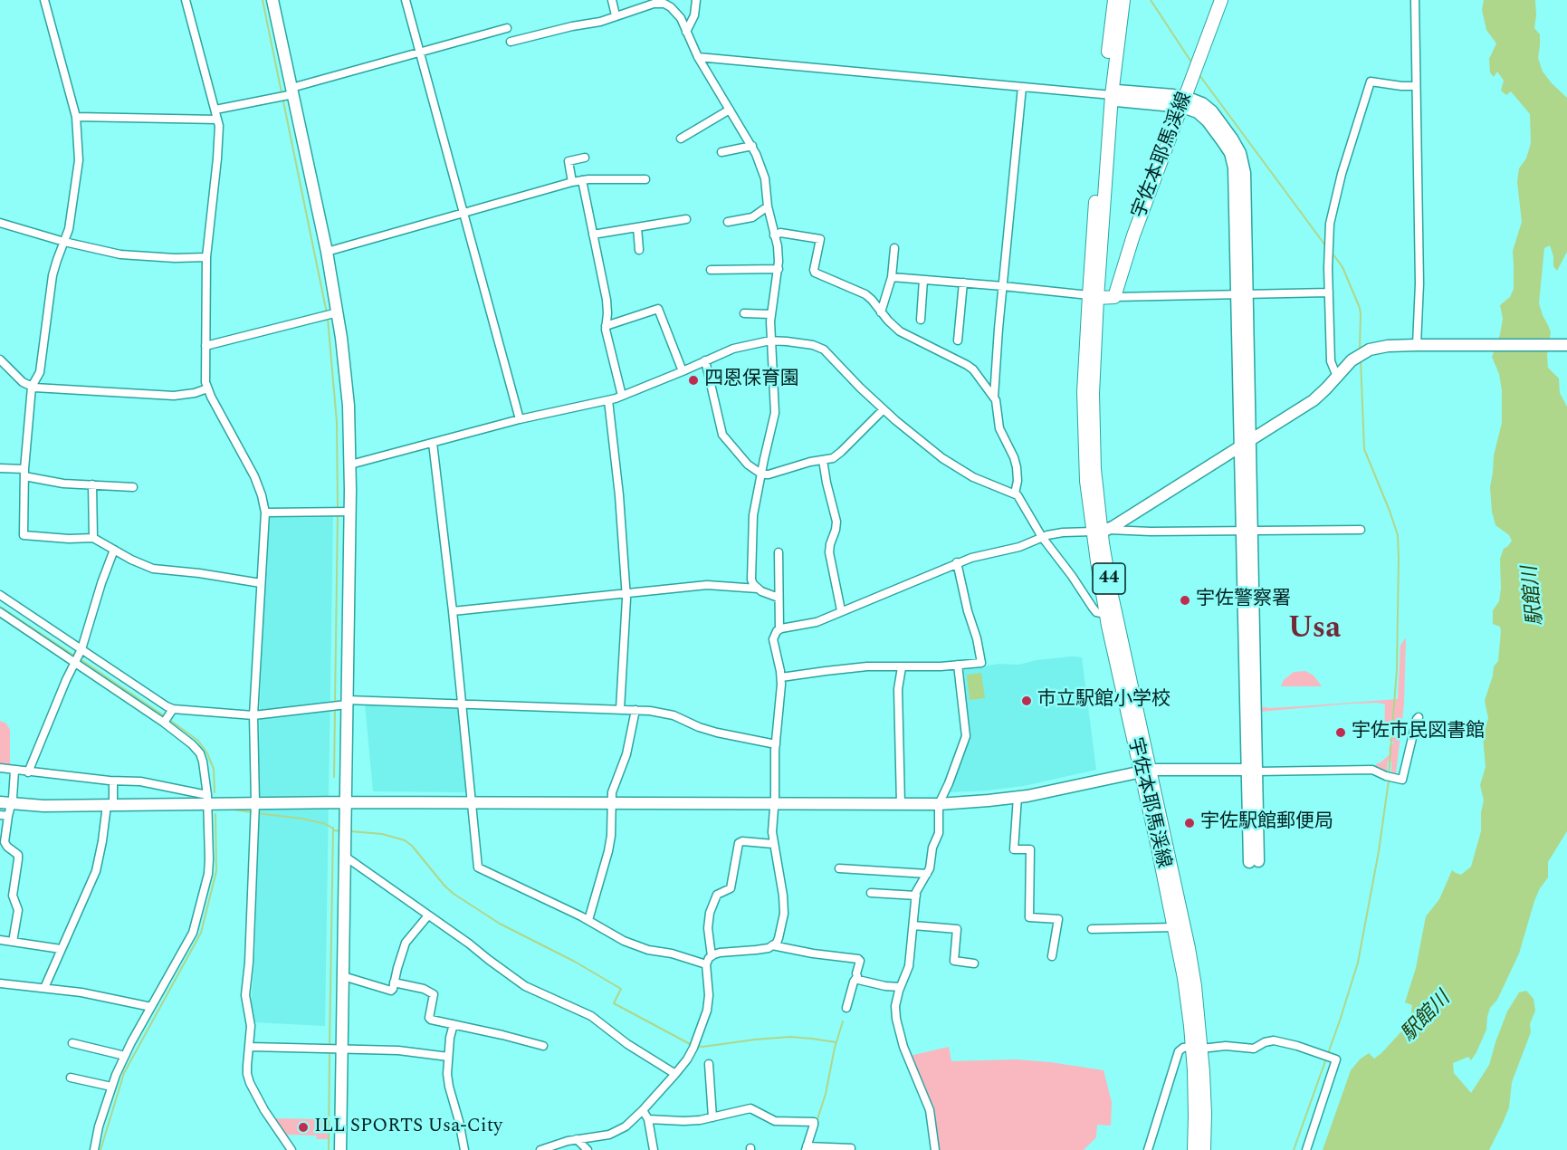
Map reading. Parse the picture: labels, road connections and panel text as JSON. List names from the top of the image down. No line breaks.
{"streets":{"main road":["宇佐本耶馬渓線","44"]},"districts":["Usa"],"water":["駅館川"],"places":["四恩保育園","宇佐警察署","市立駅館小学校","宇佐市民図書館","宇佐駅館郵便局","ILL SPORTS Usa-City"]}
